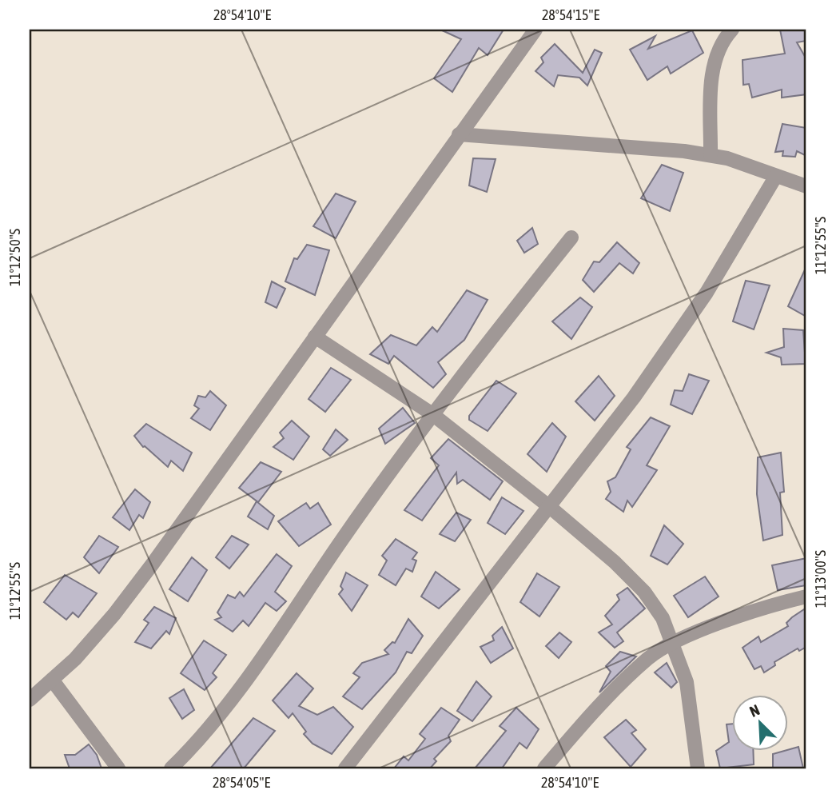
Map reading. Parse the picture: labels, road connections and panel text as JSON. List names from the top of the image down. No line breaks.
{"north":"top left","coordinates":["28°54'10\"E","28°54'15\"E","11°12'55\"S","11°12'50\"S","11°13'00\"S","28°54'05\"E"]}
